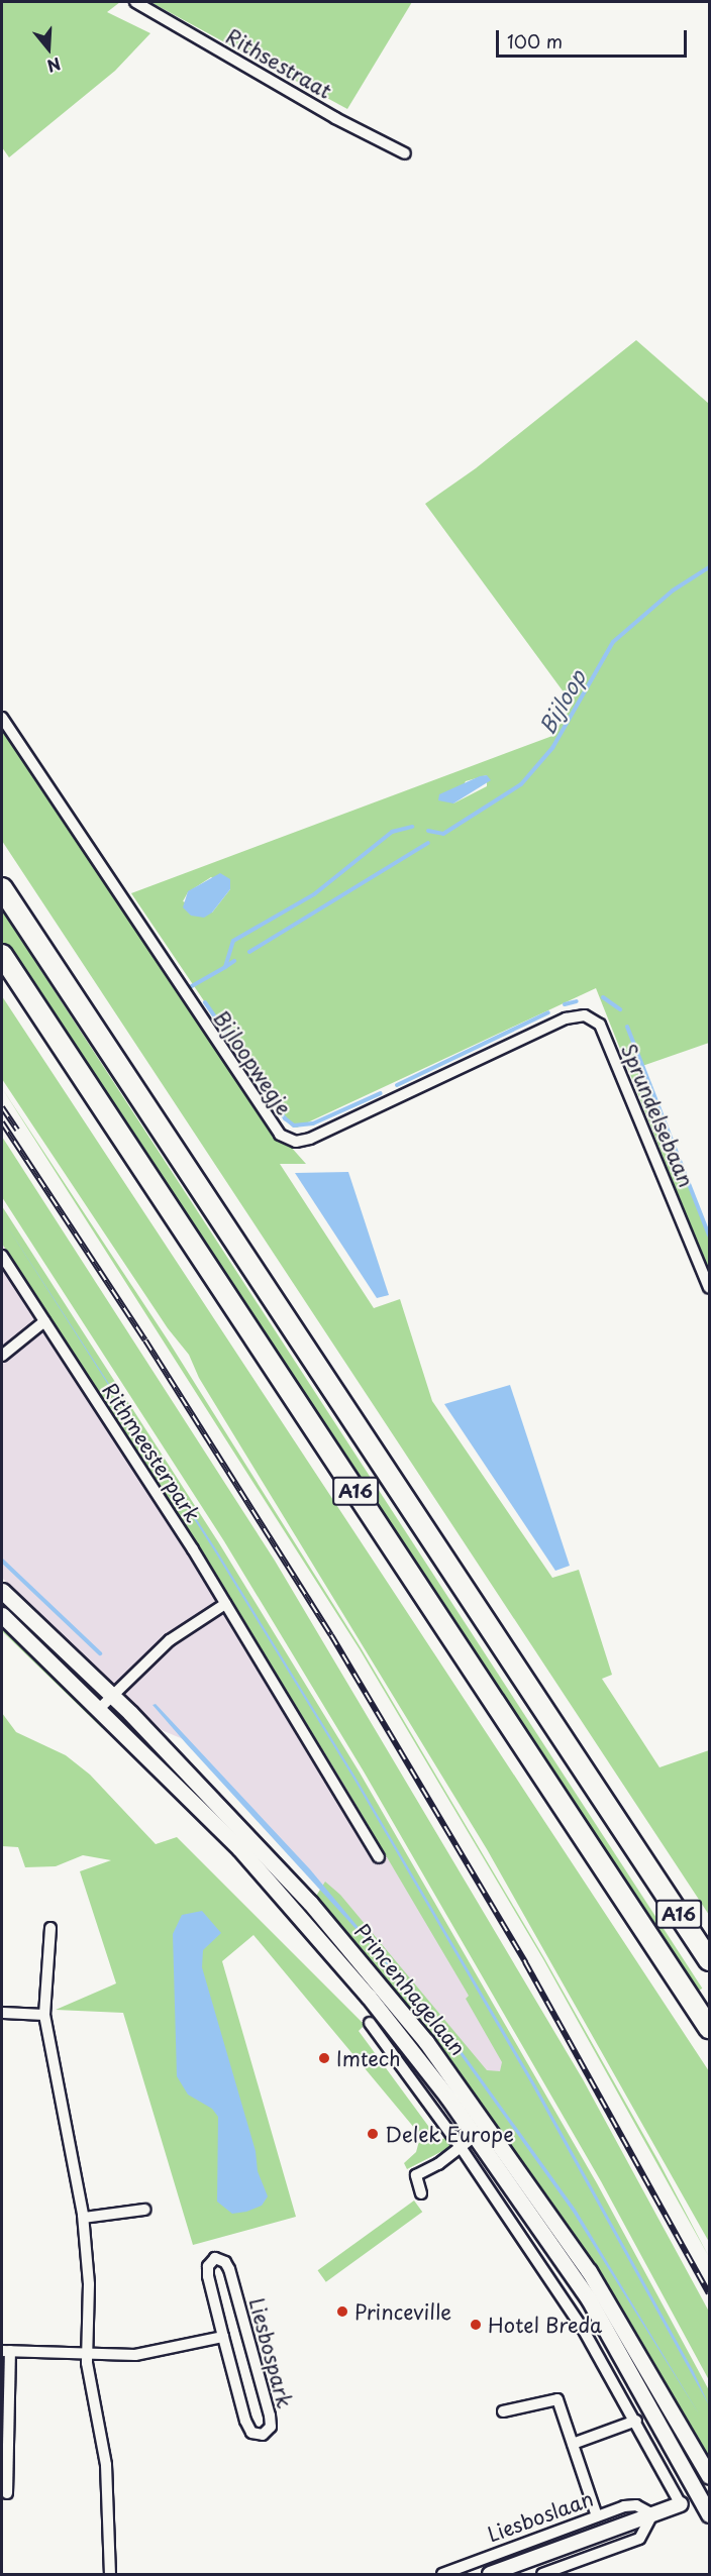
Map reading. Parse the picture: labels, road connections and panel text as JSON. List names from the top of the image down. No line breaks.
{"streets":{"highway":["A16"],"main road":["Princenhagelaan"],"street":["Rithsestraat","Bijloopwegje","Sprundelsebaan","Rithmeesterpark","Liesbospark","Liesboslaan"]},"crossings":[["Bijloopwegje","Sprundelsebaan"]],"water":["Bijloop"],"places":["Imtech","Delek Europe","Princeville","Hotel Breda"],"scale_bar":"100 m","north":"bottom"}
